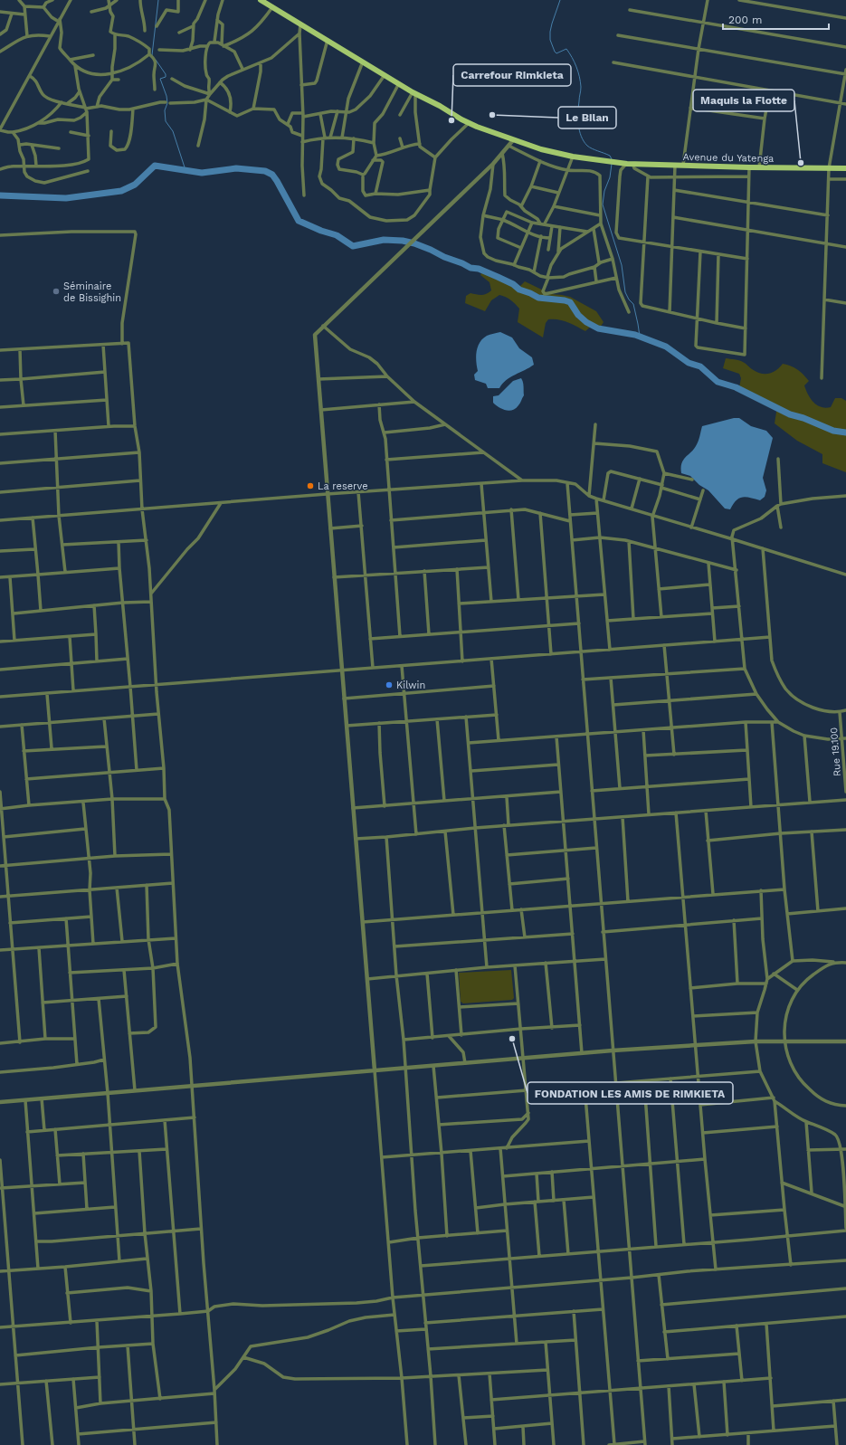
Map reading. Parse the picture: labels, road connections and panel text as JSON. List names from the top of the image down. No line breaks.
{"streets":{"main road":["Avenue du Yatenga"],"street":["Rue 19.100"]},"places":["Le Bilan","Carrefour Rimkieta","Maquis la Flotte","Séminaire de Bissighin","La reserve","Kilwin","FONDATION LES AMIS DE RIMKIETA"],"scale_bar":"200 m"}
